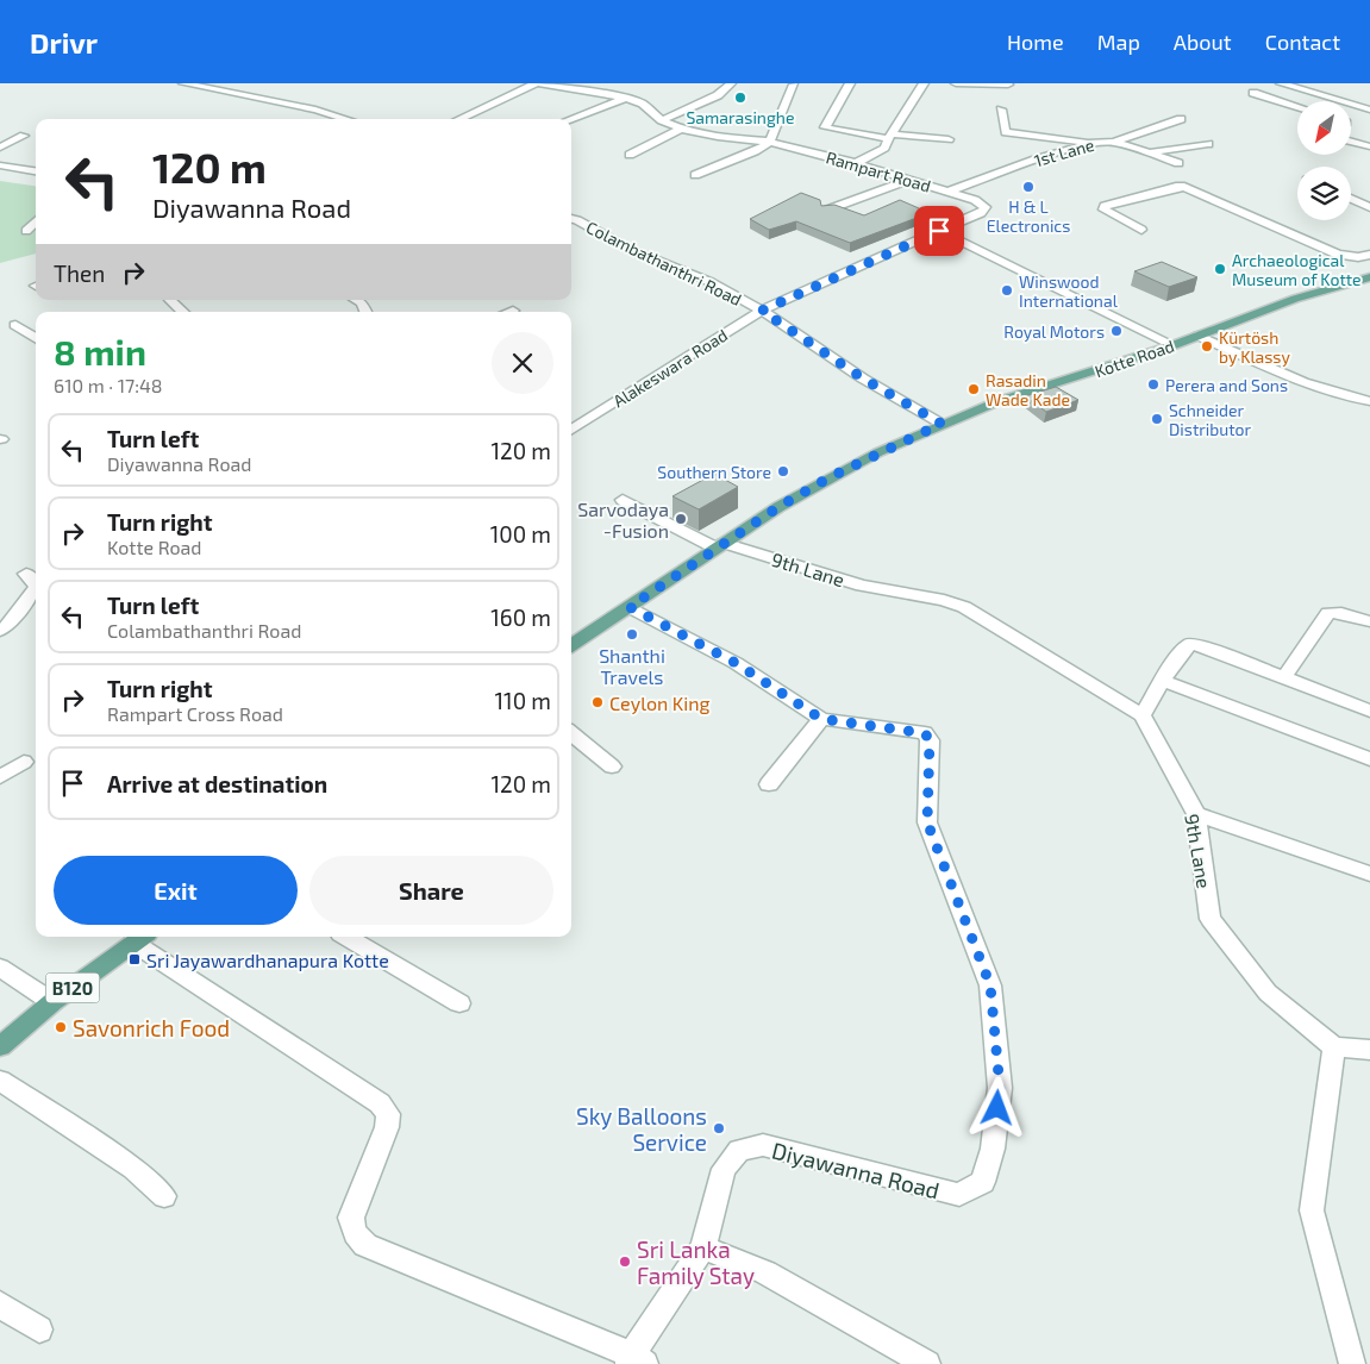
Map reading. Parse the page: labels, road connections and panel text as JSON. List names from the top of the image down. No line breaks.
{"streets":{"main road":["Kotte Road","B120"],"street":["1st Lane","Rampart Road","Colambathanthri Road","Alakeswara Road","9th Lane","Diyawanna Road"]},"crossings":[["1st Lane","Rampart Road"],["Rampart Road","Alakeswara Road"],["Colambathanthri Road","Kotte Road"],["Colambathanthri Road","Alakeswara Road"],["Kotte Road","9th Lane"],["Kotte Road","Diyawanna Road"]],"places":{"other":["Samarasinghe","H & L Electronics","Archaeological Museum of Kotte","Winswood International","Royal Motors","Kürtösh by Klassy","Perera and Sons","Rasadin Wade Kade","Schneider Distributor","Southern Store","Sarvodaya -Fusion","Shanthi Travels","Ceylon King","Savonrich Food","Sky Balloons Service","Sri Lanka Family Stay"],"transit":["Sri Jayawardhanapura Kotte"]},"north":"bottom left","page":{"header":"Drivr","nav":["Home","Map","About","Contact"],"turn":["120 m","Diyawanna Road"],"then":"Then","heading":["8 min","610 m · 17:48"],"list":[{"name":"Turn left","note":"Diyawanna Road","value":"120 m"},{"name":"Turn right","note":"Kotte Road","value":"100 m"},{"name":"Turn left","note":"Colambathanthri Road","value":"160 m"},{"name":"Turn right","note":"Rampart Cross Road","value":"110 m"},{"name":"Arrive at destination","value":"120 m"}],"buttons":["Exit","Share"]}}
